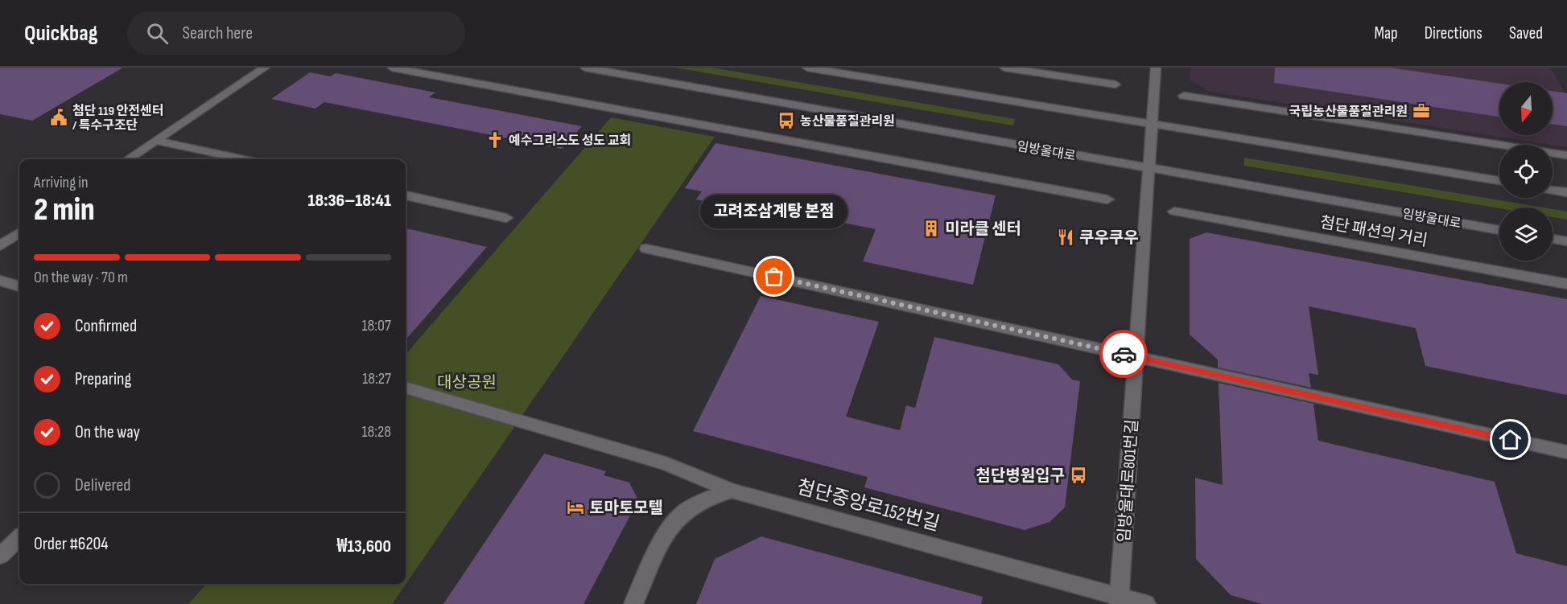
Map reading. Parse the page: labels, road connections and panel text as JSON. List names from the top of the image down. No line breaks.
{"streets":{"street":["임방울대로","첨단 패션의 거리","임방울대로801번길","첨단중앙로152번길"]},"crossings":[["임방울대로","임방울대로801번길"],["임방울대로801번길","첨단중앙로152번길"]],"parks":["대상공원"],"places":{"office":["국립농산물품질관리원"],"public building":["첨단 119 안전센터 / 특수구조단"],"bus stop":["농산물품질관리원","첨단병원입구"],"church":["예수그리스도 성도 교회"],"building":["미라클 센터"],"restaurant":["쿠우쿠우"],"other":["고려조삼계탕 본점"],"hotel":["토마토모텔"]},"north":"bottom","page":{"header":"Quickbag","search":"Search here","nav":["Map","Directions","Saved"],"heading":["2 min","Arriving in","18:36–18:41"],"panel":["Order #6204","₩13,600"],"bubble":"고려조삼계탕 본점","bar":"On the way · 70 m","list":[["Confirmed","18:07"],["Preparing","18:27"],["On the way","18:28"],"Delivered"]}}
